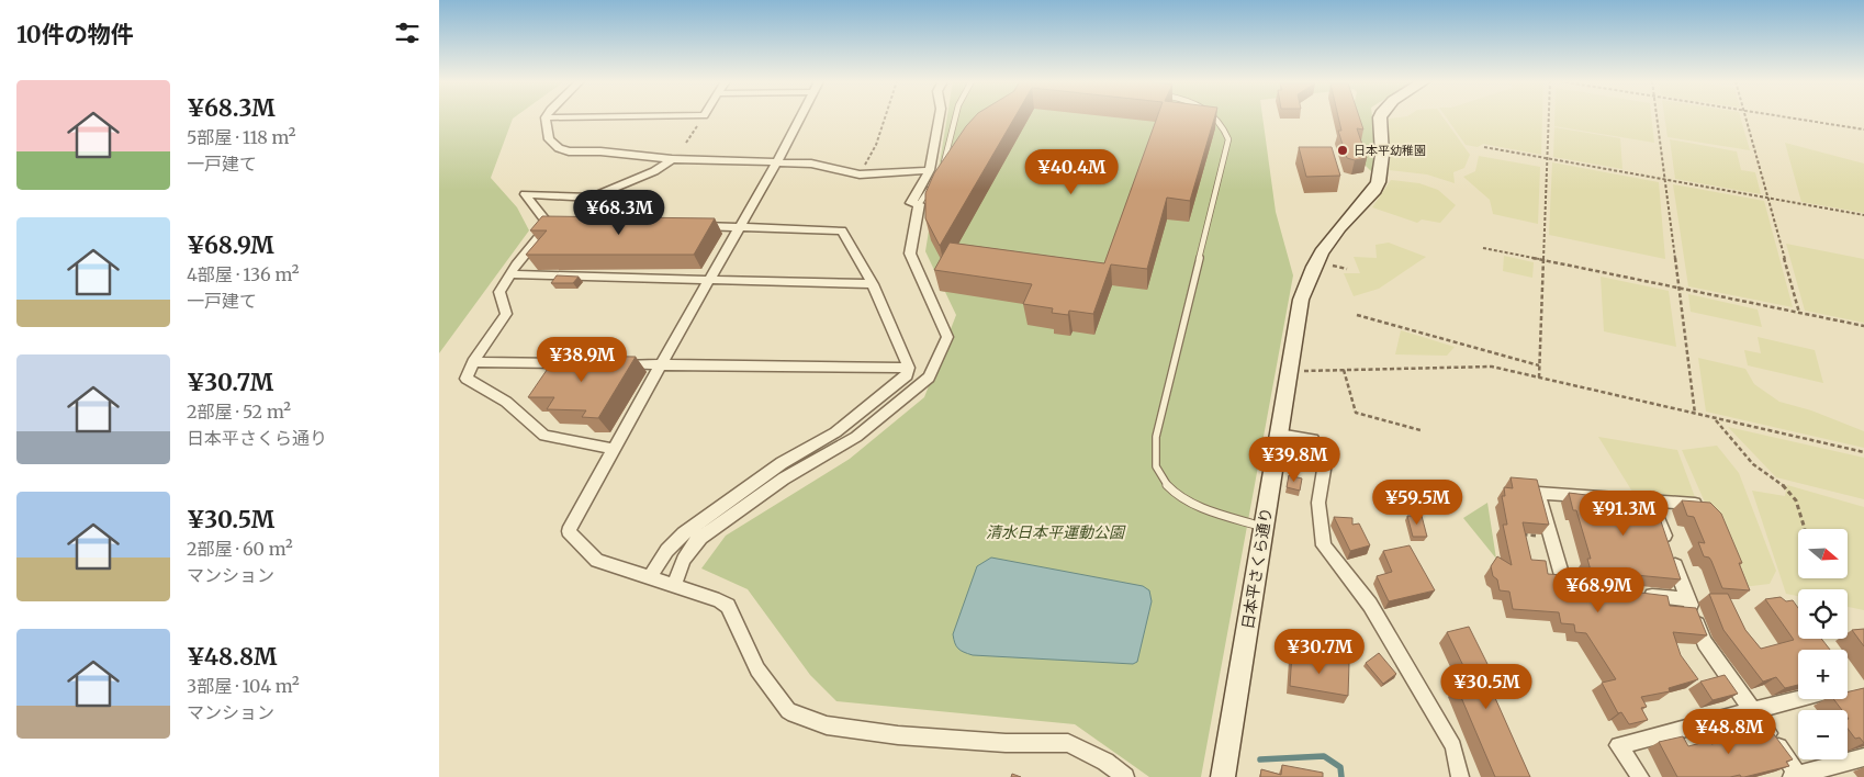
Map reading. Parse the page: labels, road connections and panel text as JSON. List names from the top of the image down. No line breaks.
{"streets":{"street":["日本平さくら通り"]},"parks":["清水日本平運動公園"],"places":["日本平幼稚園"],"north":"right","page":{"heading":"10件の物件","list":[{"name":"¥68.3M","note":"5部屋 · 118 m² · 一戸建て"},{"name":"¥68.9M","note":"4部屋 · 136 m² · 一戸建て"},{"name":"¥30.7M","note":"2部屋 · 52 m² · 日本平さくら通り"},{"name":"¥30.5M","note":"2部屋 · 60 m² · マンション"},{"name":"¥48.8M","note":"3部屋 · 104 m² · マンション"}],"price":["¥40.4M","¥68.3M","¥38.9M","¥39.8M","¥59.5M","¥91.3M","¥68.9M","¥30.7M","¥30.5M","¥48.8M"],"map_buttons":["+","−"]}}
